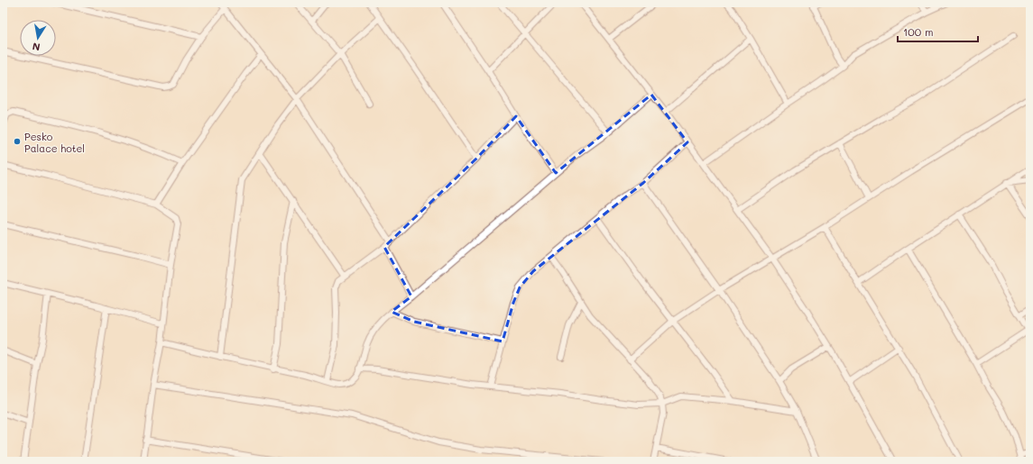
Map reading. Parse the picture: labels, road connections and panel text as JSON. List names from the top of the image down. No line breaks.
{"places":["Pesko Palace hotel"],"scale_bar":"100 m","north":"bottom"}
